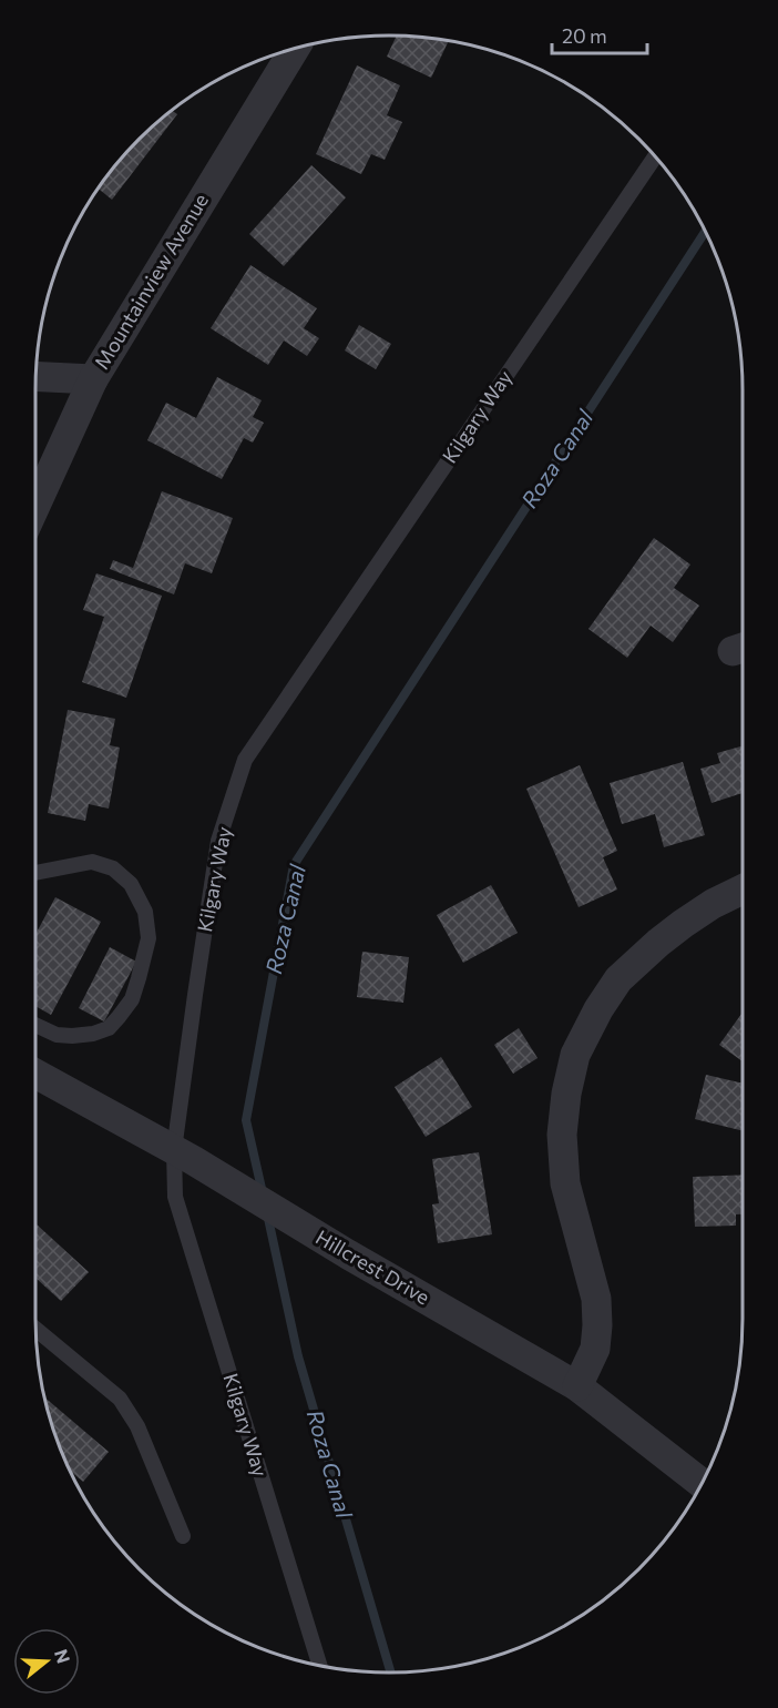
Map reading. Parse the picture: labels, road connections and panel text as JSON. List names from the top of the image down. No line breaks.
{"streets":{"street":["Mountainview Avenue","Hillcrest Drive"],"lane":["Kilgary Way"]},"crossings":[["Kilgary Way","Hillcrest Drive"]],"water":["Roza Canal"],"scale_bar":"20 m","north":"right"}
